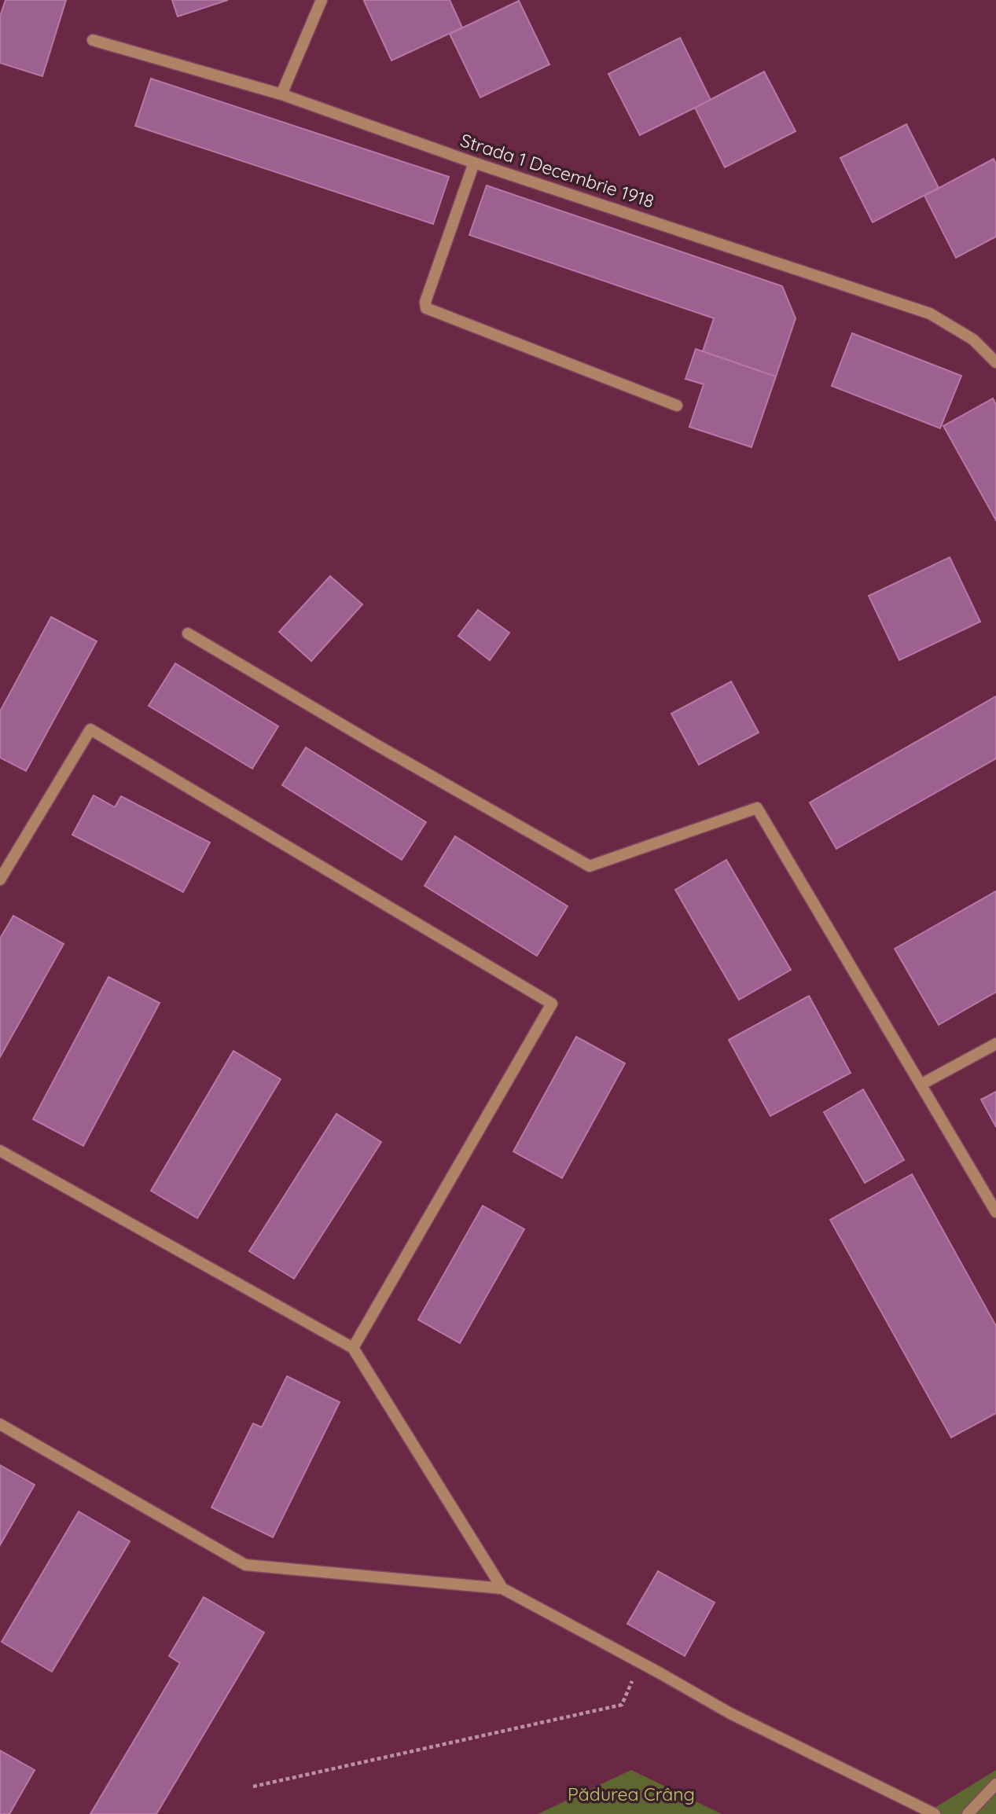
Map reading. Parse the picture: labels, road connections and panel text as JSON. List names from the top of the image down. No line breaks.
{"streets":{"street":["Strada 1 Decembrie 1918"]},"parks":["Pădurea Crâng"]}
